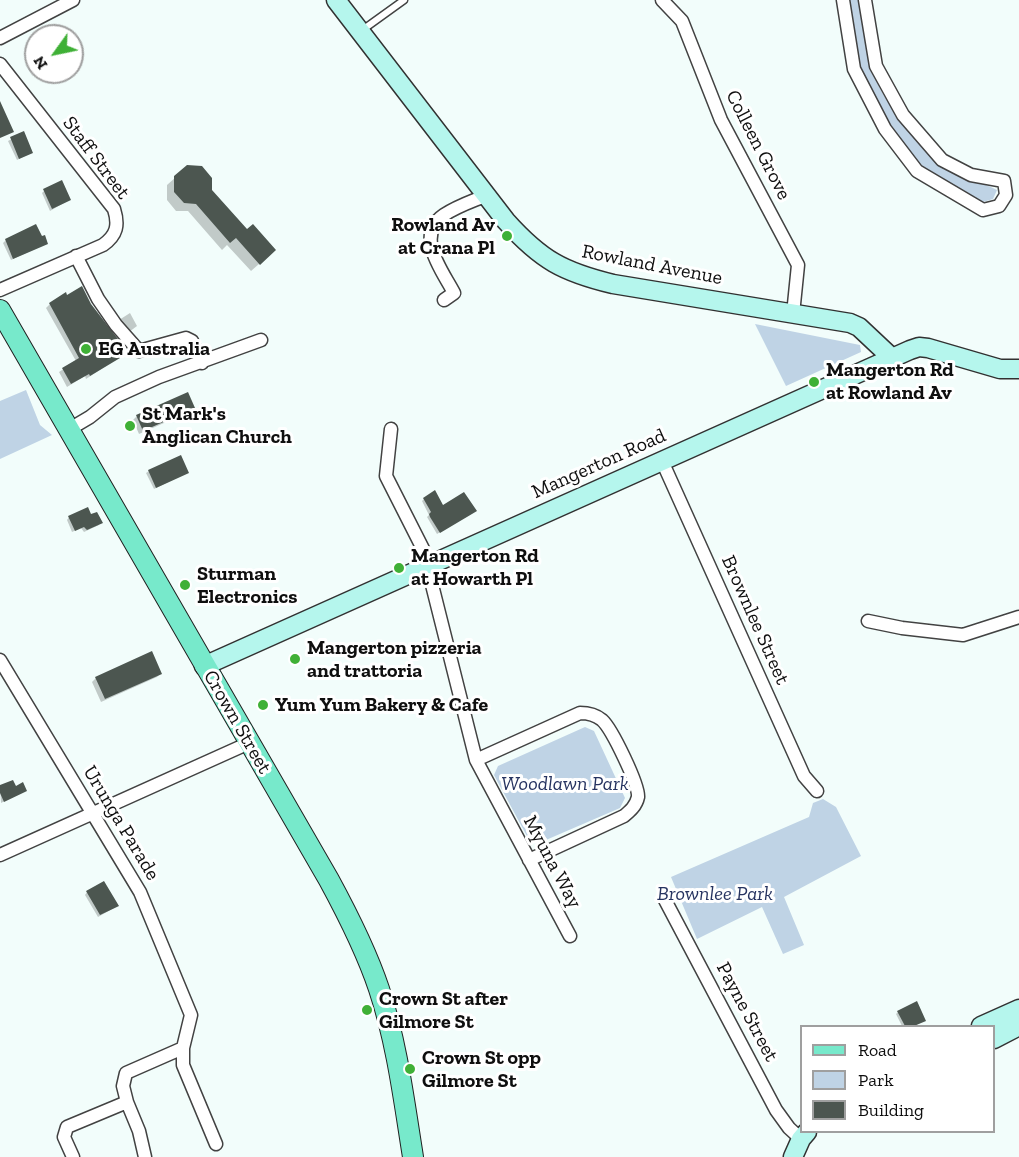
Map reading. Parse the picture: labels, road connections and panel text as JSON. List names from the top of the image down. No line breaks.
{"streets":{"main road":["Crown Street"],"street":["Colleen Grove","Staff Street","Rowland Avenue","Mangerton Road","Brownlee Street","Urunga Parade","Myuna Way","Payne Street"]},"crossings":[["Colleen Grove","Rowland Avenue"],["Rowland Avenue","Mangerton Road"],["Mangerton Road","Brownlee Street"],["Mangerton Road","Crown Street"],["Mangerton Road","Myuna Way"]],"parks":["Woodlawn Park","Brownlee Park"],"places":["Rowland Av at Crana Pl","EG Australia","Mangerton Rd at Rowland Av","St Mark's Anglican Church","Mangerton Rd at Howarth Pl","Sturman Electronics","Mangerton pizzeria and trattoria","Yum Yum Bakery & Cafe","Crown St after Gilmore St","Crown St opp Gilmore St"],"legend":["Road","Park","Building"],"north":"bottom left"}
